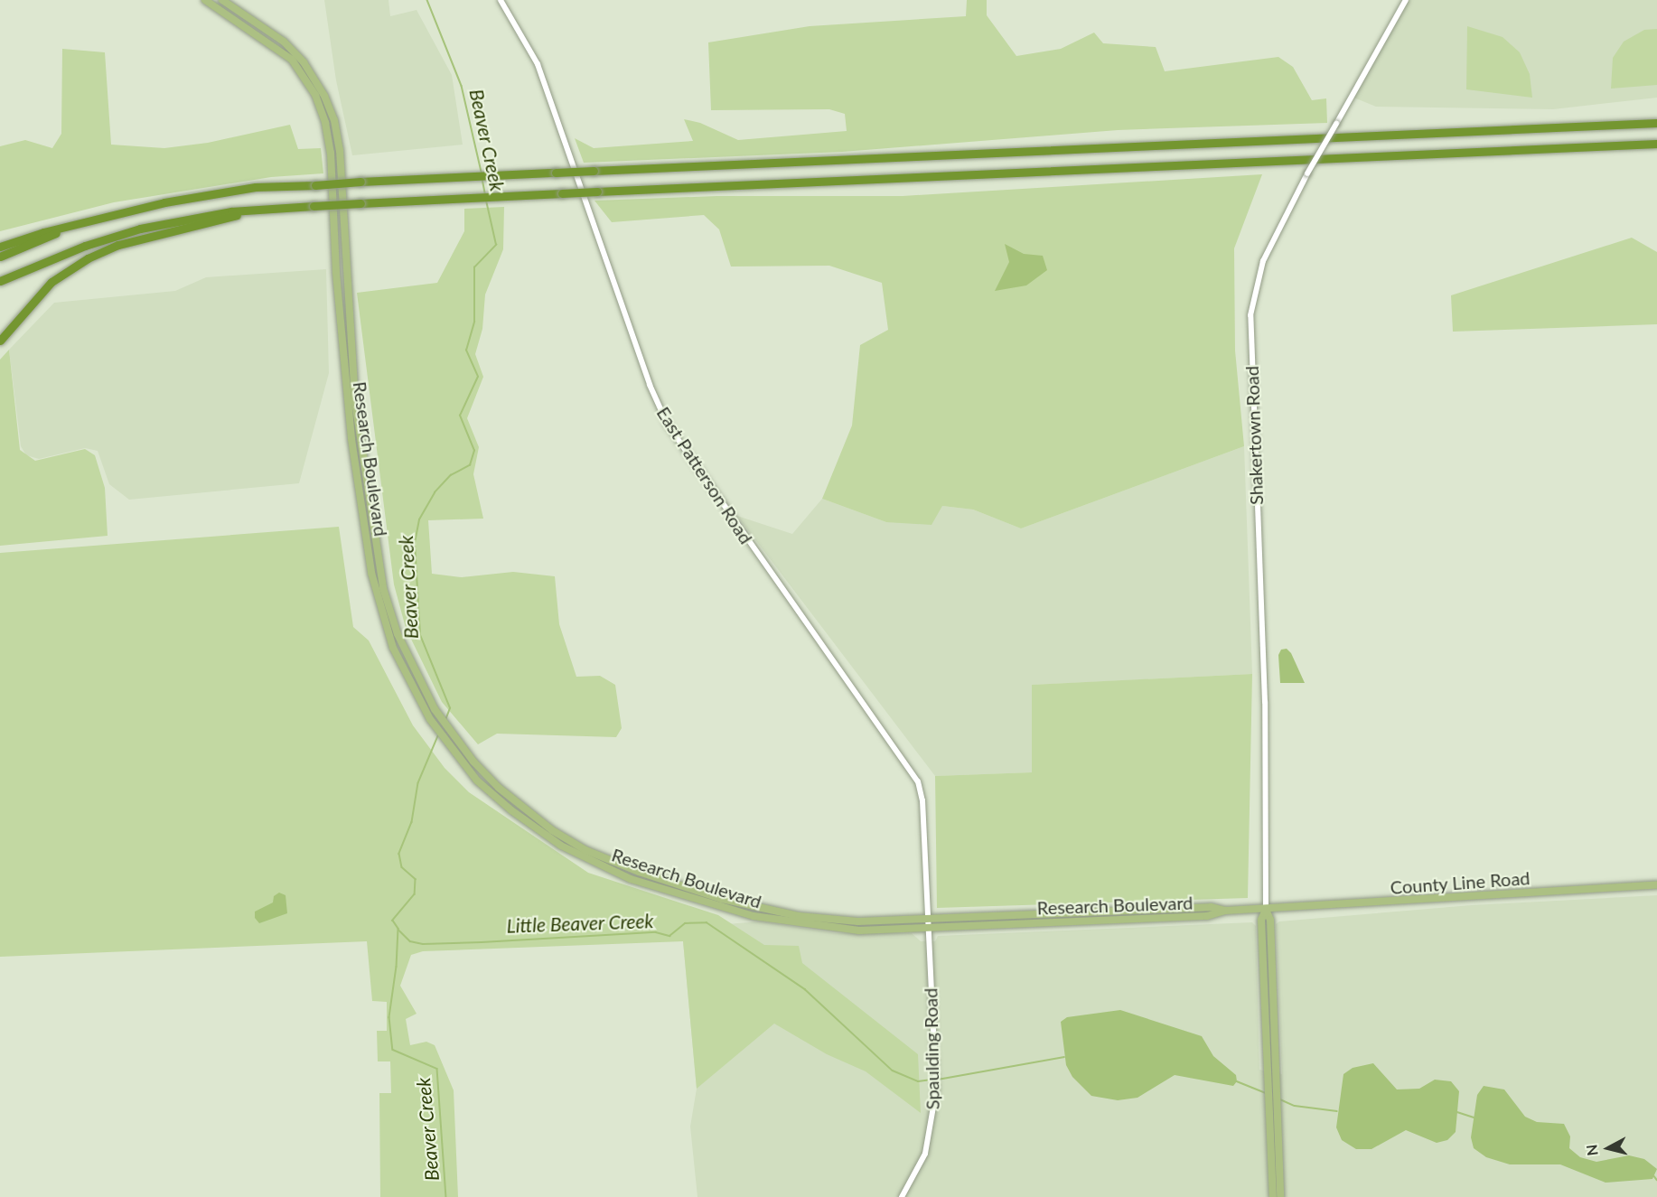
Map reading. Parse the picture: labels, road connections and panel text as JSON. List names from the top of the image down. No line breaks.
{"streets":{"main road":["Research Boulevard","County Line Road"],"street":["Shakertown Road","East Patterson Road","Spaulding Road"]},"crossings":[["Shakertown Road","Research Boulevard"],["Shakertown Road","County Line Road"],["Research Boulevard","East Patterson Road"],["Research Boulevard","County Line Road"],["Research Boulevard","Spaulding Road"],["East Patterson Road","Spaulding Road"]],"water":["Beaver Creek","Little Beaver Creek"],"north":"left"}
